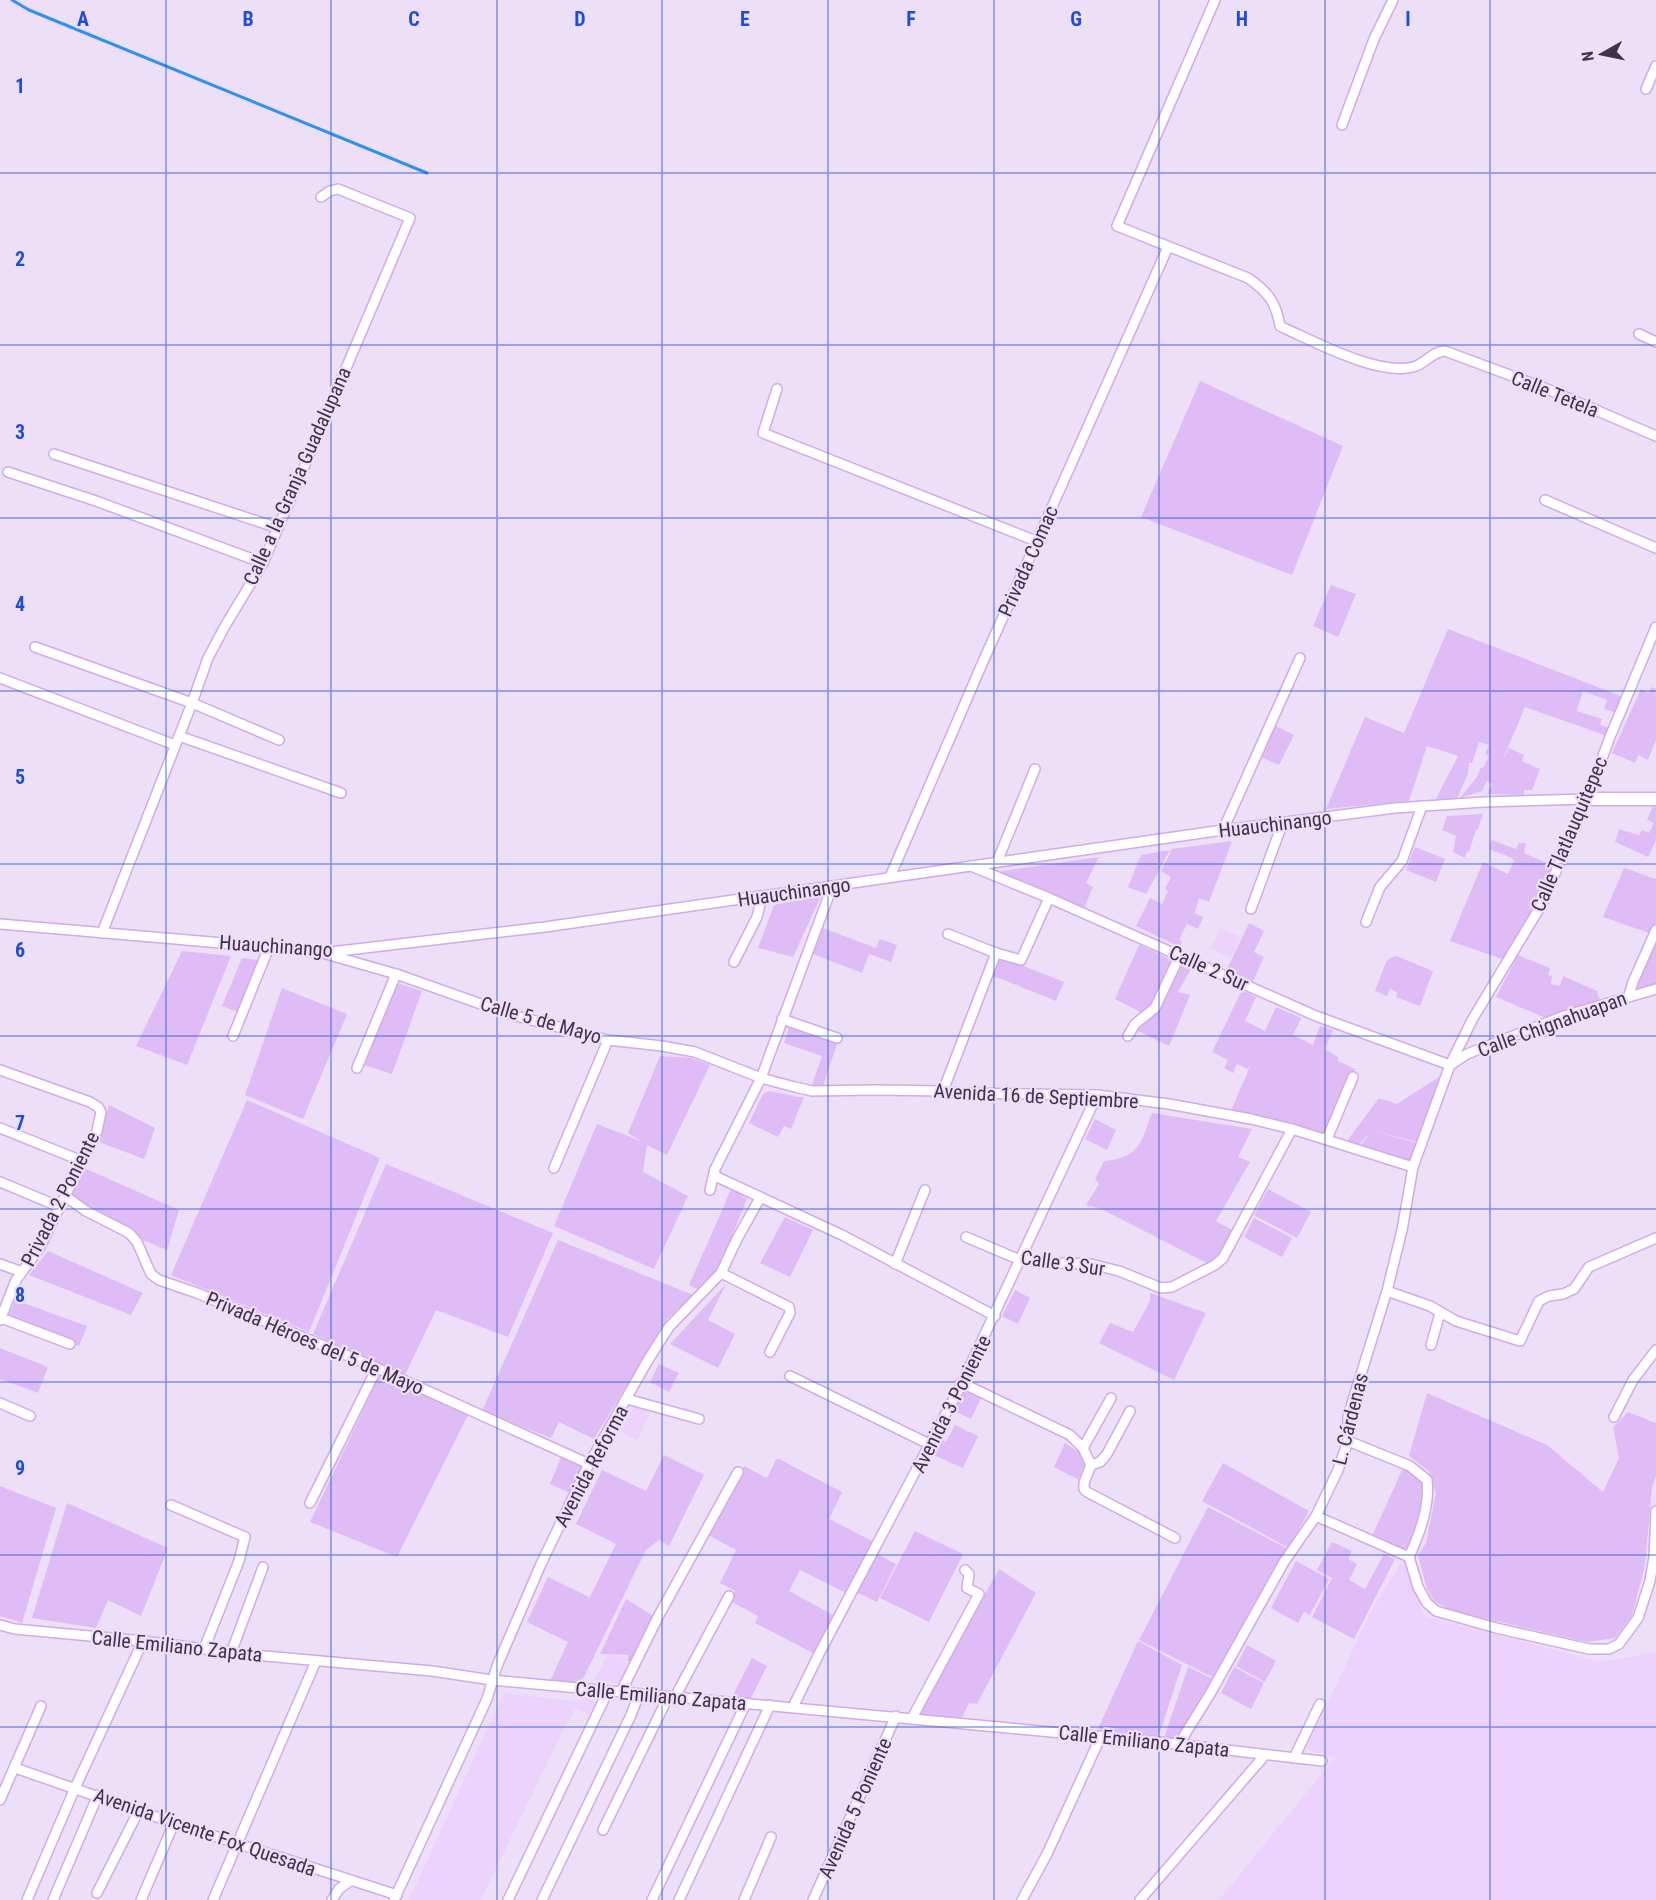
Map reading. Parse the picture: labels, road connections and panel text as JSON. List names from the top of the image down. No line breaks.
{"streets":{"street":["Calle Tetela","Calle a la Granja Guadalupana","Privada Comac","Huauchinango","Calle Tlatlauquitepec","Calle 2 Sur","Calle 5 de Mayo","Calle Chignahuapan","Avenida 16 de Septiembre","Privada 2 Poniente","Calle 3 Sur","Privada Héroes del 5 de Mayo","Avenida 3 Poniente","L. Cárdenas","Avenida Reforma","Calle Emiliano Zapata","Avenida 5 Poniente","Avenida Vicente Fox Quesada"]},"crossings":[["Calle Tetela","Privada Comac"],["Calle a la Granja Guadalupana","Huauchinango"],["Privada Comac","Huauchinango"],["Huauchinango","Calle Tlatlauquitepec"],["Huauchinango","Calle 2 Sur"],["Huauchinango","Calle 5 de Mayo"],["Calle Tlatlauquitepec","Calle 2 Sur"],["Calle Tlatlauquitepec","Calle Chignahuapan"],["Calle Tlatlauquitepec","L. Cárdenas"],["Calle 2 Sur","Calle Chignahuapan"],["Calle 2 Sur","L. Cárdenas"],["Calle 5 de Mayo","Avenida 16 de Septiembre"],["Calle Chignahuapan","L. Cárdenas"],["Avenida 16 de Septiembre","Calle 3 Sur"],["Avenida 16 de Septiembre","Avenida 3 Poniente"],["Avenida 16 de Septiembre","L. Cárdenas"],["Privada 2 Poniente","Privada Héroes del 5 de Mayo"],["Calle 3 Sur","Avenida 3 Poniente"],["Privada Héroes del 5 de Mayo","Avenida Reforma"],["Avenida 3 Poniente","Calle Emiliano Zapata"],["L. Cárdenas","Calle Emiliano Zapata"],["Avenida Reforma","Calle Emiliano Zapata"],["Avenida Reforma","Avenida Vicente Fox Quesada"],["Calle Emiliano Zapata","Avenida 5 Poniente"]],"north":"left","grid":{"columns":["A","B","C","D","E","F","G","H","I"],"rows":["1","2","3","4","5","6","7","8","9"]}}
